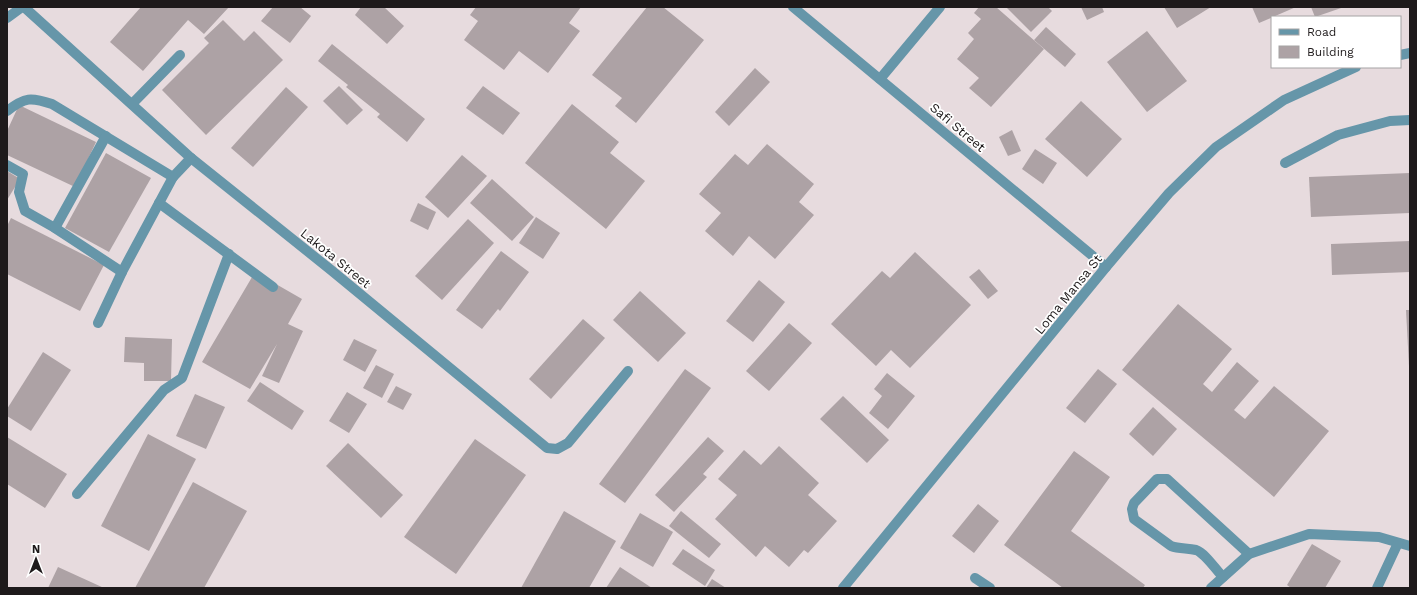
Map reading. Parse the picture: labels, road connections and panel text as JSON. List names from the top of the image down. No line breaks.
{"streets":{"street":["Safi Street","Lakota Street","Loma Mansa St"]},"crossings":[["Safi Street","Loma Mansa St"]],"legend":["Road","Building"],"north":"top"}
